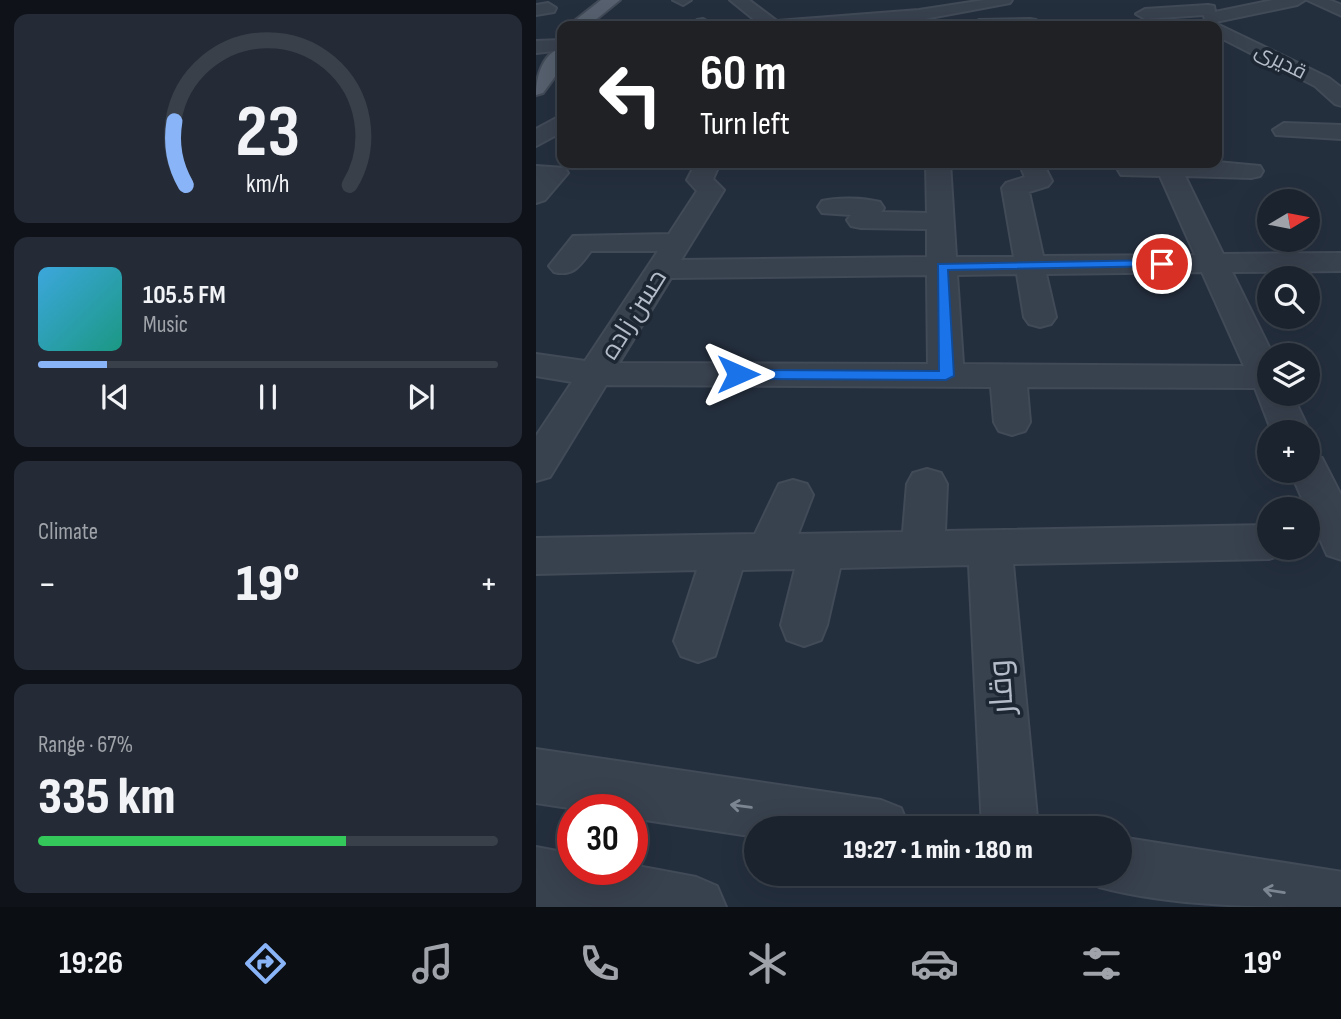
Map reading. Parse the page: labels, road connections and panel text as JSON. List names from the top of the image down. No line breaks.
{"streets":{"street":["قدیری","حسن زاده","وقار"]},"north":"right","page":{"turn":["60 m","Turn left"],"map_buttons":["+","−"],"song":["105.5 FM","Music"],"tile":["Climate",["Range · 67%","335 km"]],"heat":["−","19°","+"],"limit":"30","trip":"19:27 · 1 min · 180 m","tabs":["19:26","19°"],"gauge":["23","km/h"]}}
